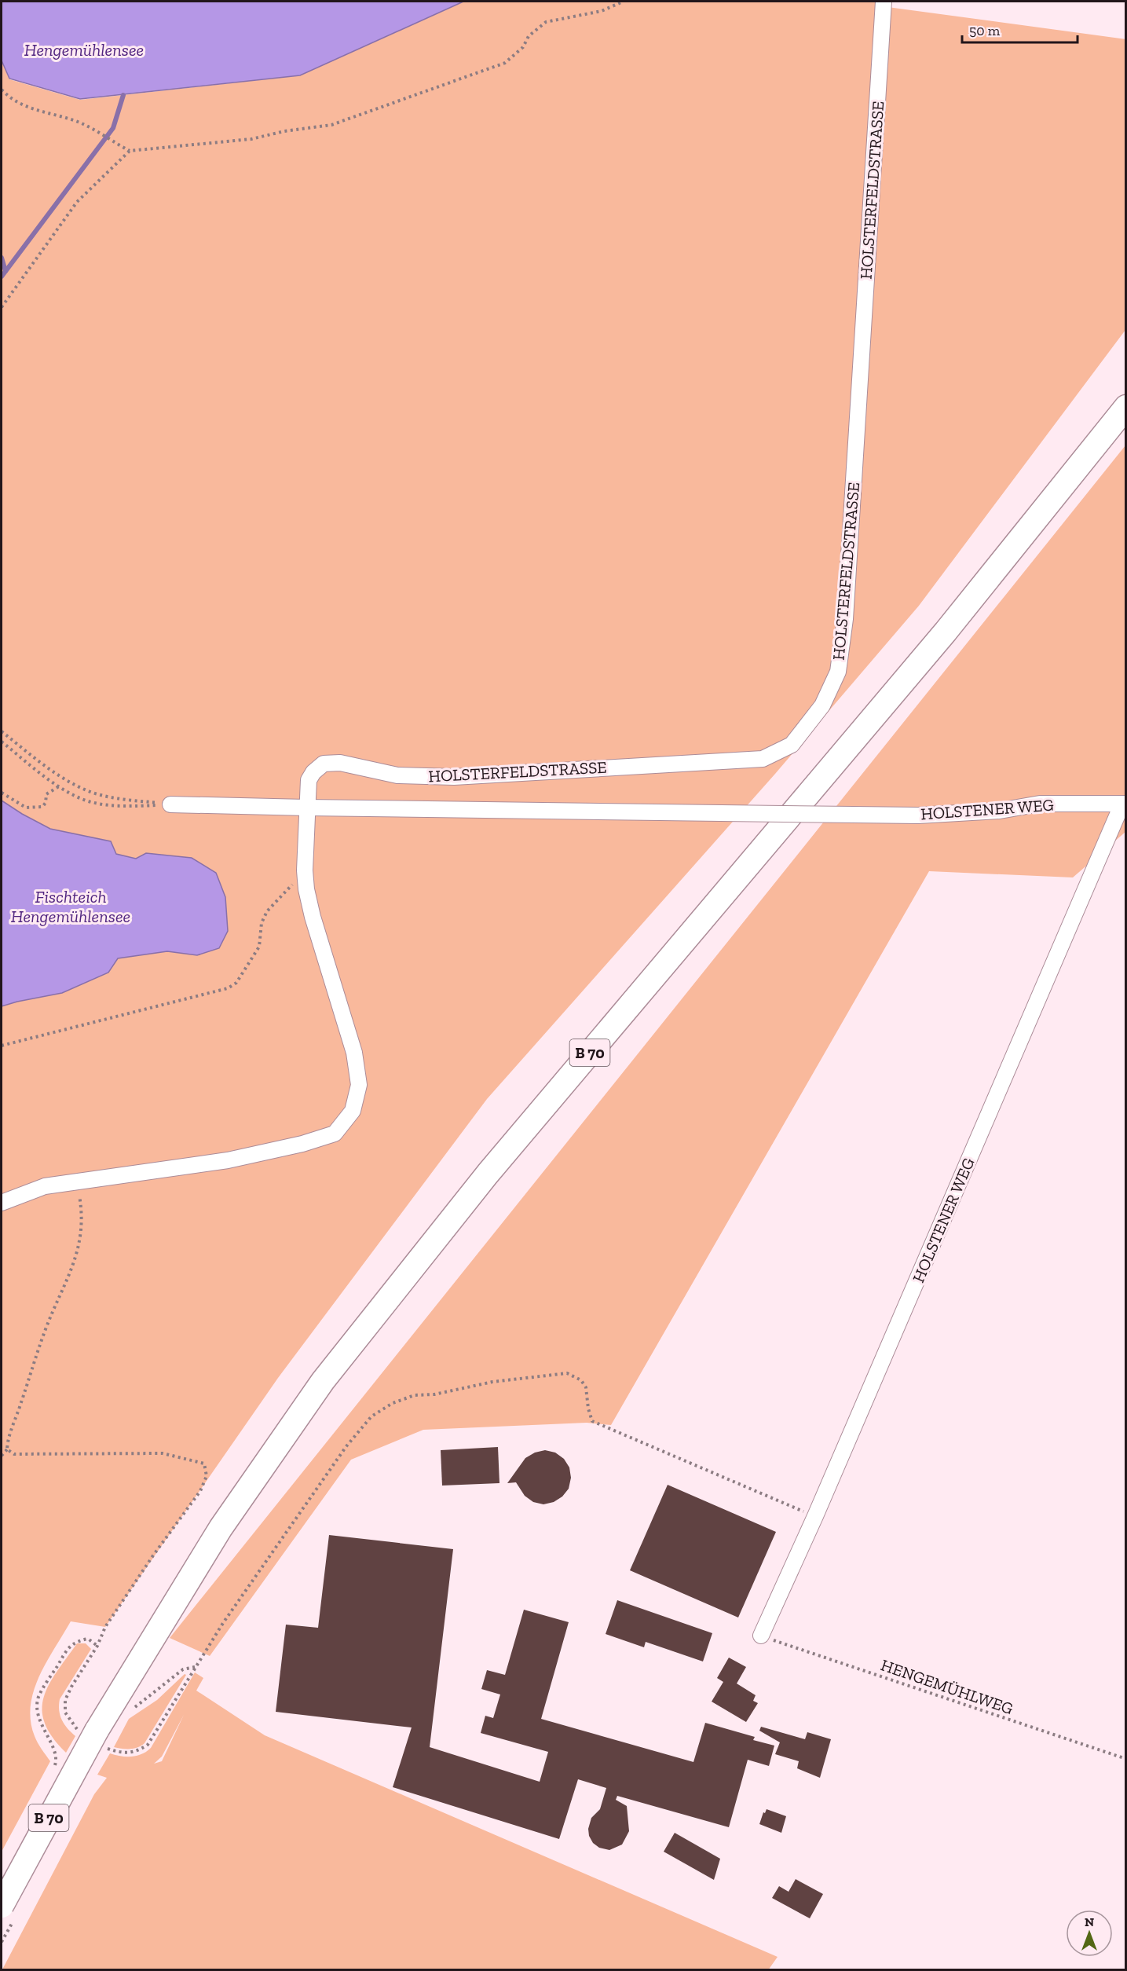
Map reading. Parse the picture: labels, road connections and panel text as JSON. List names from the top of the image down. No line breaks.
{"streets":{"main road":["B 70"],"street":["HOLSTERFELDSTRASSE","HOLSTENER WEG"],"path":["HENGEMÜHLWEG"]},"crossings":[["HOLSTERFELDSTRASSE","HOLSTENER WEG"],["HOLSTENER WEG","HENGEMÜHLWEG"]],"water":["Hengemühlensee","Fischteich Hengemühlensee"],"scale_bar":"50 m","north":"top"}
